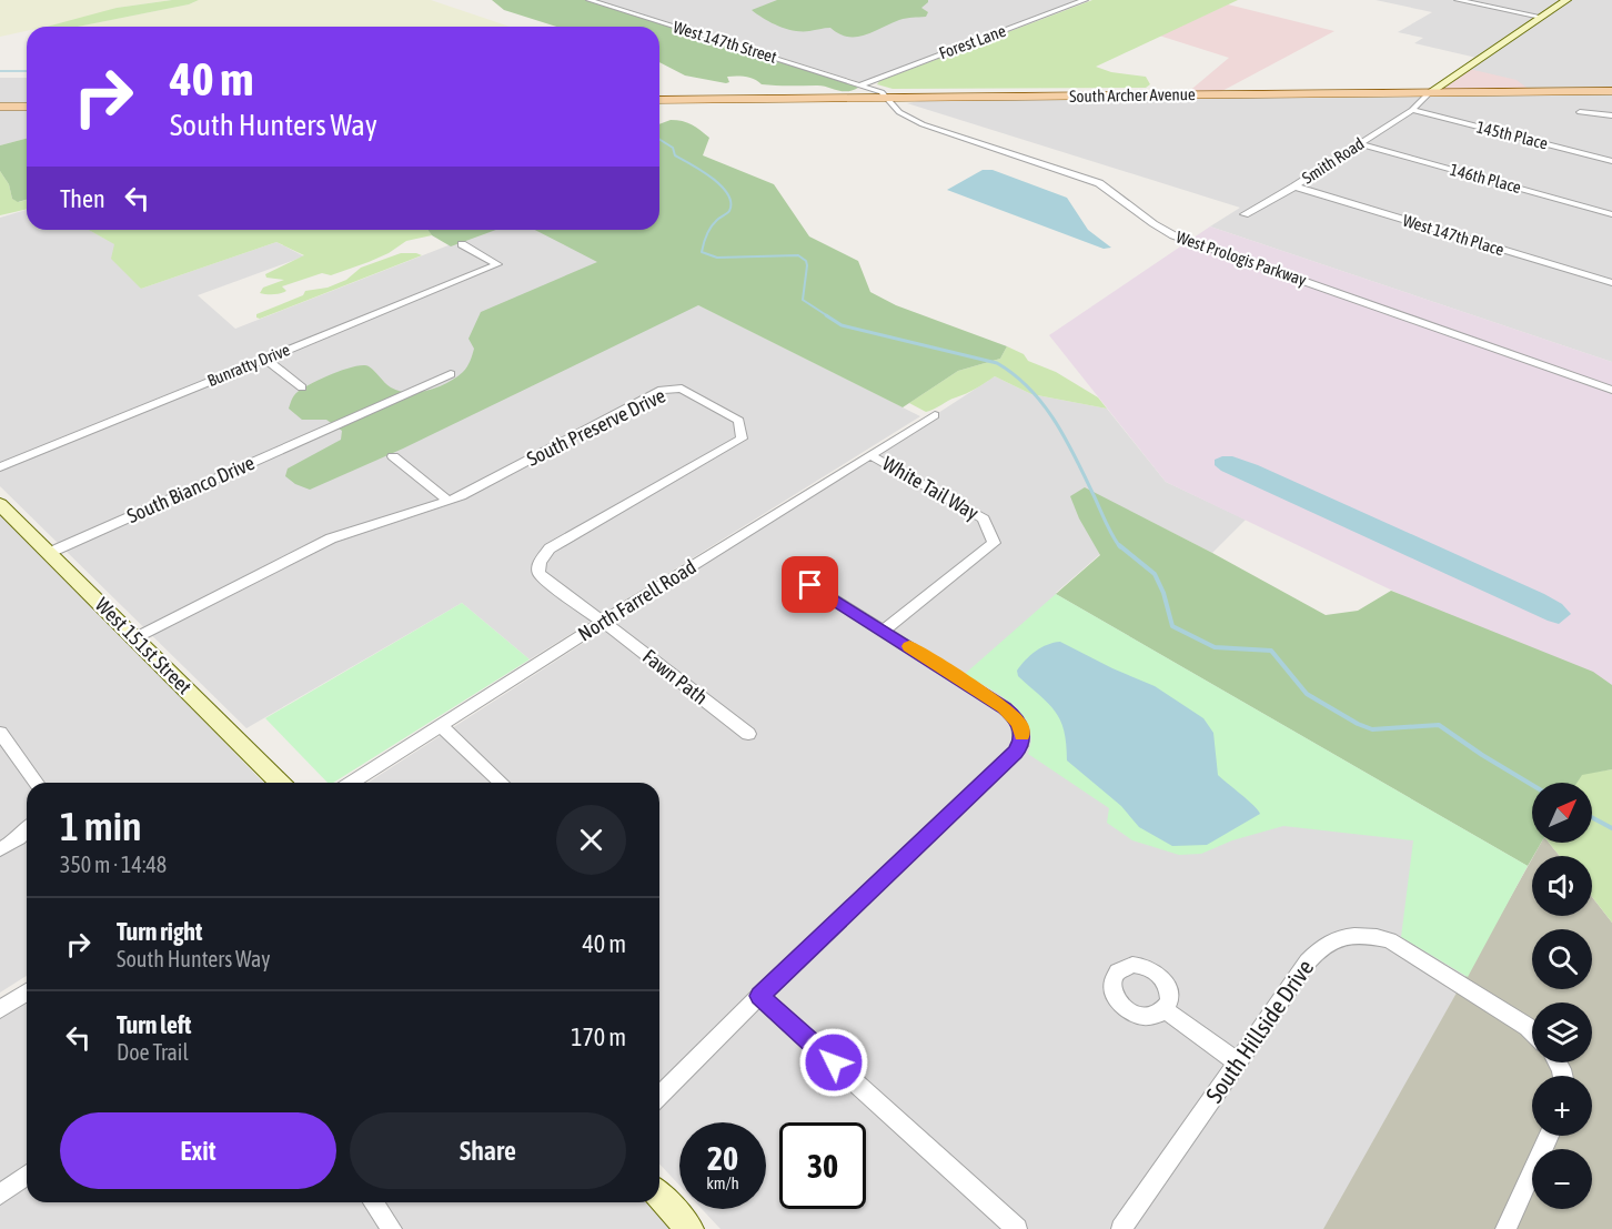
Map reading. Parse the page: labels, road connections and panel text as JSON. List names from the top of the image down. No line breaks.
{"streets":{"main road":["South Archer Avenue"],"street":["West 147th Street","Forest Lane","145th Place","Smith Road","146th Place","West 147th Place","West Prologis Parkway","Bunratty Drive","South Preserve Drive","White Tail Way","South Bianco Drive","North Farrell Road","West 151st Street","Fawn Path","South Hillside Drive"]},"crossings":[["West 147th Street","Forest Lane"],["West 147th Street","South Archer Avenue"],["West 147th Street","West Prologis Parkway"],["South Archer Avenue","Smith Road"],["South Archer Avenue","West Prologis Parkway"],["145th Place","Smith Road"],["Smith Road","146th Place"],["Smith Road","West 147th Place"],["South Preserve Drive","North Farrell Road"],["South Preserve Drive","West 151st Street"],["South Preserve Drive","Fawn Path"],["White Tail Way","North Farrell Road"],["South Bianco Drive","West 151st Street"],["North Farrell Road","Fawn Path"]],"north":"top right","page":{"turn":["40 m","South Hunters Way"],"then":"Then","map_buttons":["+","−"],"heading":["1 min","350 m · 14:48"],"list":[{"name":"Turn right","note":"South Hunters Way","value":"40 m"},{"name":"Turn left","note":"Doe Trail","value":"170 m"}],"buttons":["Exit","Share"],"speed":"20 km/h","limit":"30"}}
